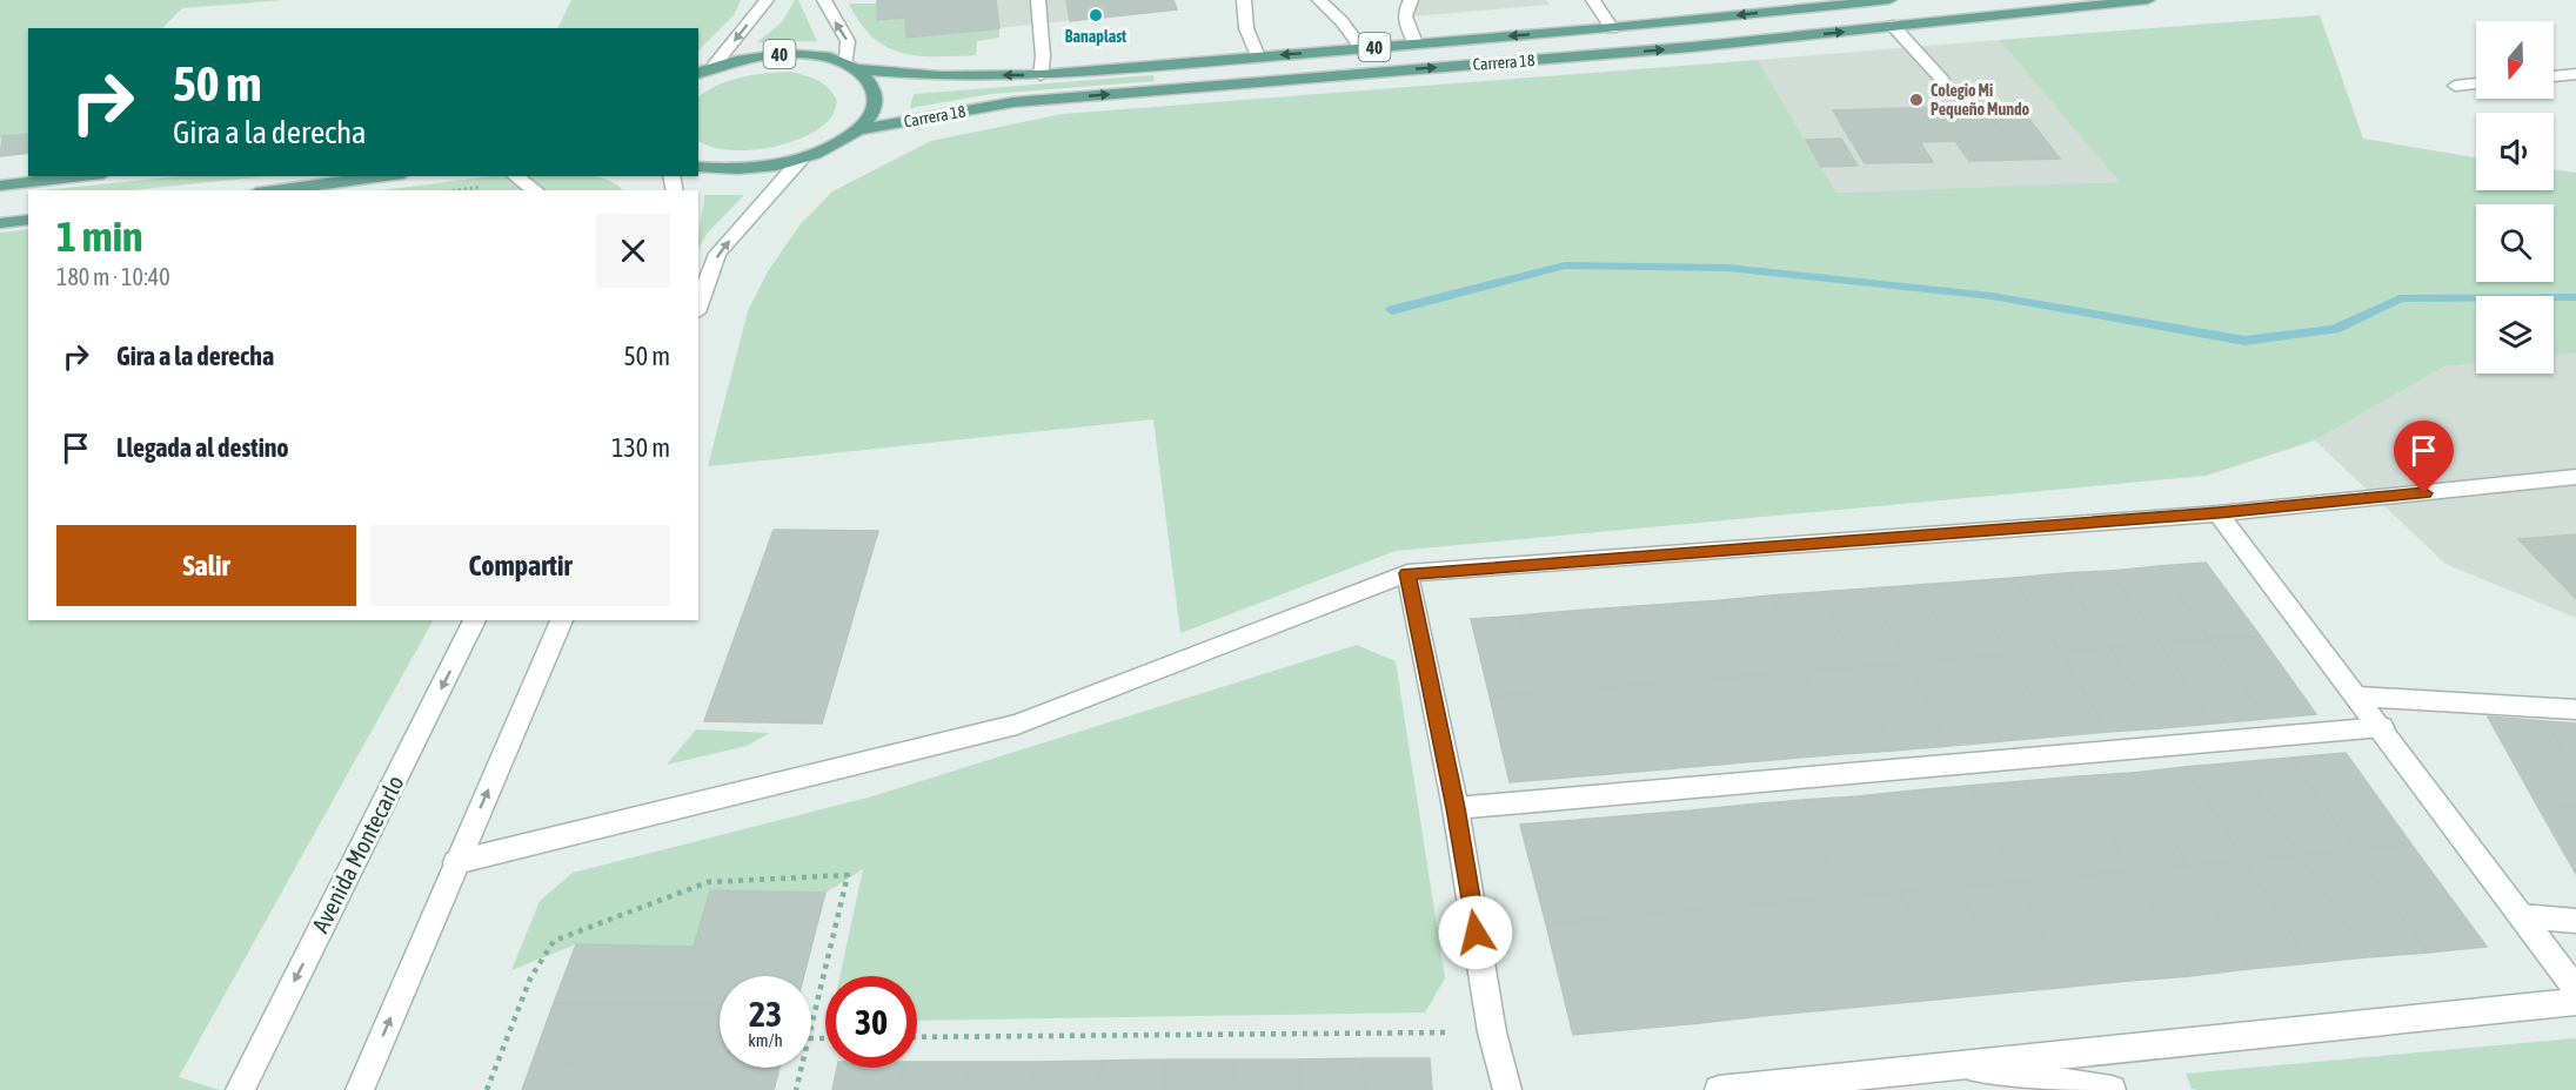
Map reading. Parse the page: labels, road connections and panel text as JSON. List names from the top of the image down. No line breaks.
{"streets":{"main road":["40","Carrera 18"],"street":["Avenida Montecarlo"]},"crossings":[["40","Carrera 18"]],"places":["Banaplast","Colegio Mi Pequeño Mundo"],"north":"bottom","page":{"turn":["50 m","Gira a la derecha"],"heading":["1 min","180 m · 10:40"],"list":[{"name":"Gira a la derecha","value":"50 m"},{"name":"Llegada al destino","value":"130 m"}],"buttons":["Salir","Compartir"],"speed":"23 km/h","limit":"30"}}
